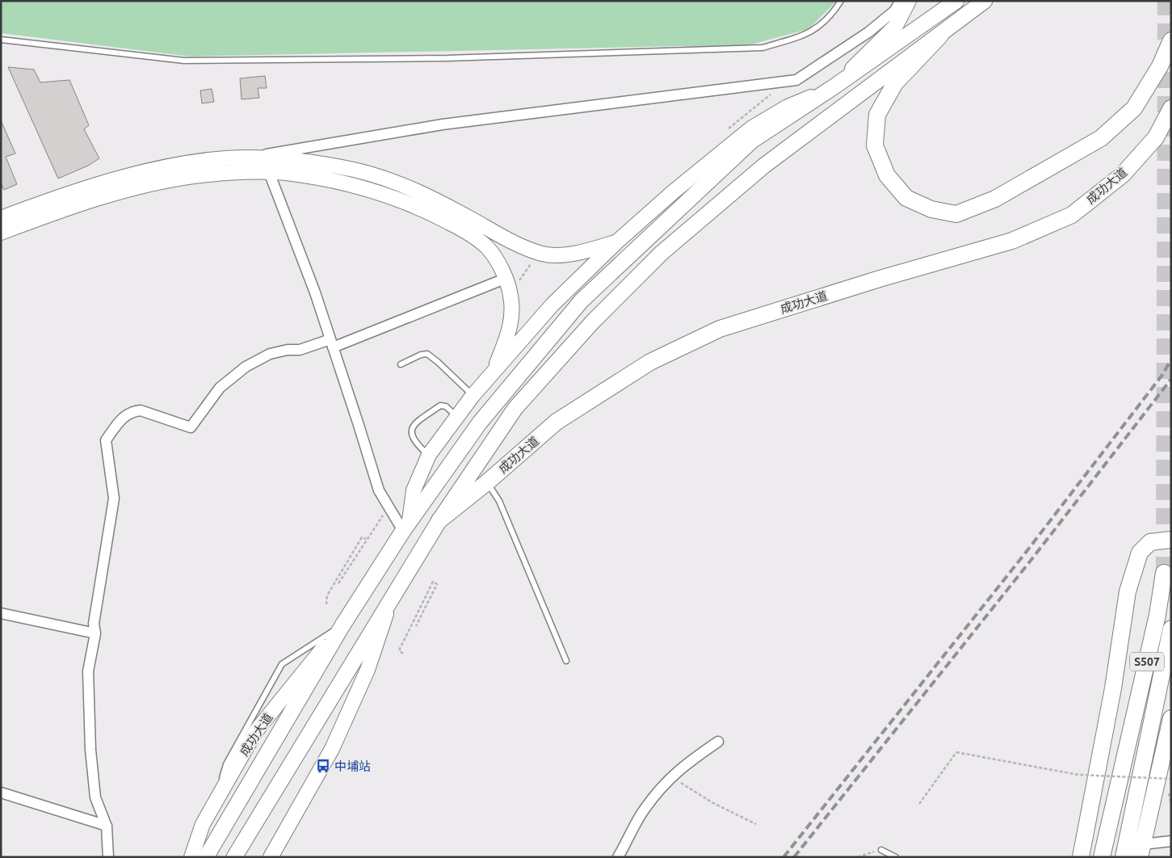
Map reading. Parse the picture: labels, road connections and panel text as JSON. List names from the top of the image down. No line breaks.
{"streets":{"highway":["成功大道","S507"]},"places":{"bus stop":["中埔站"]}}
